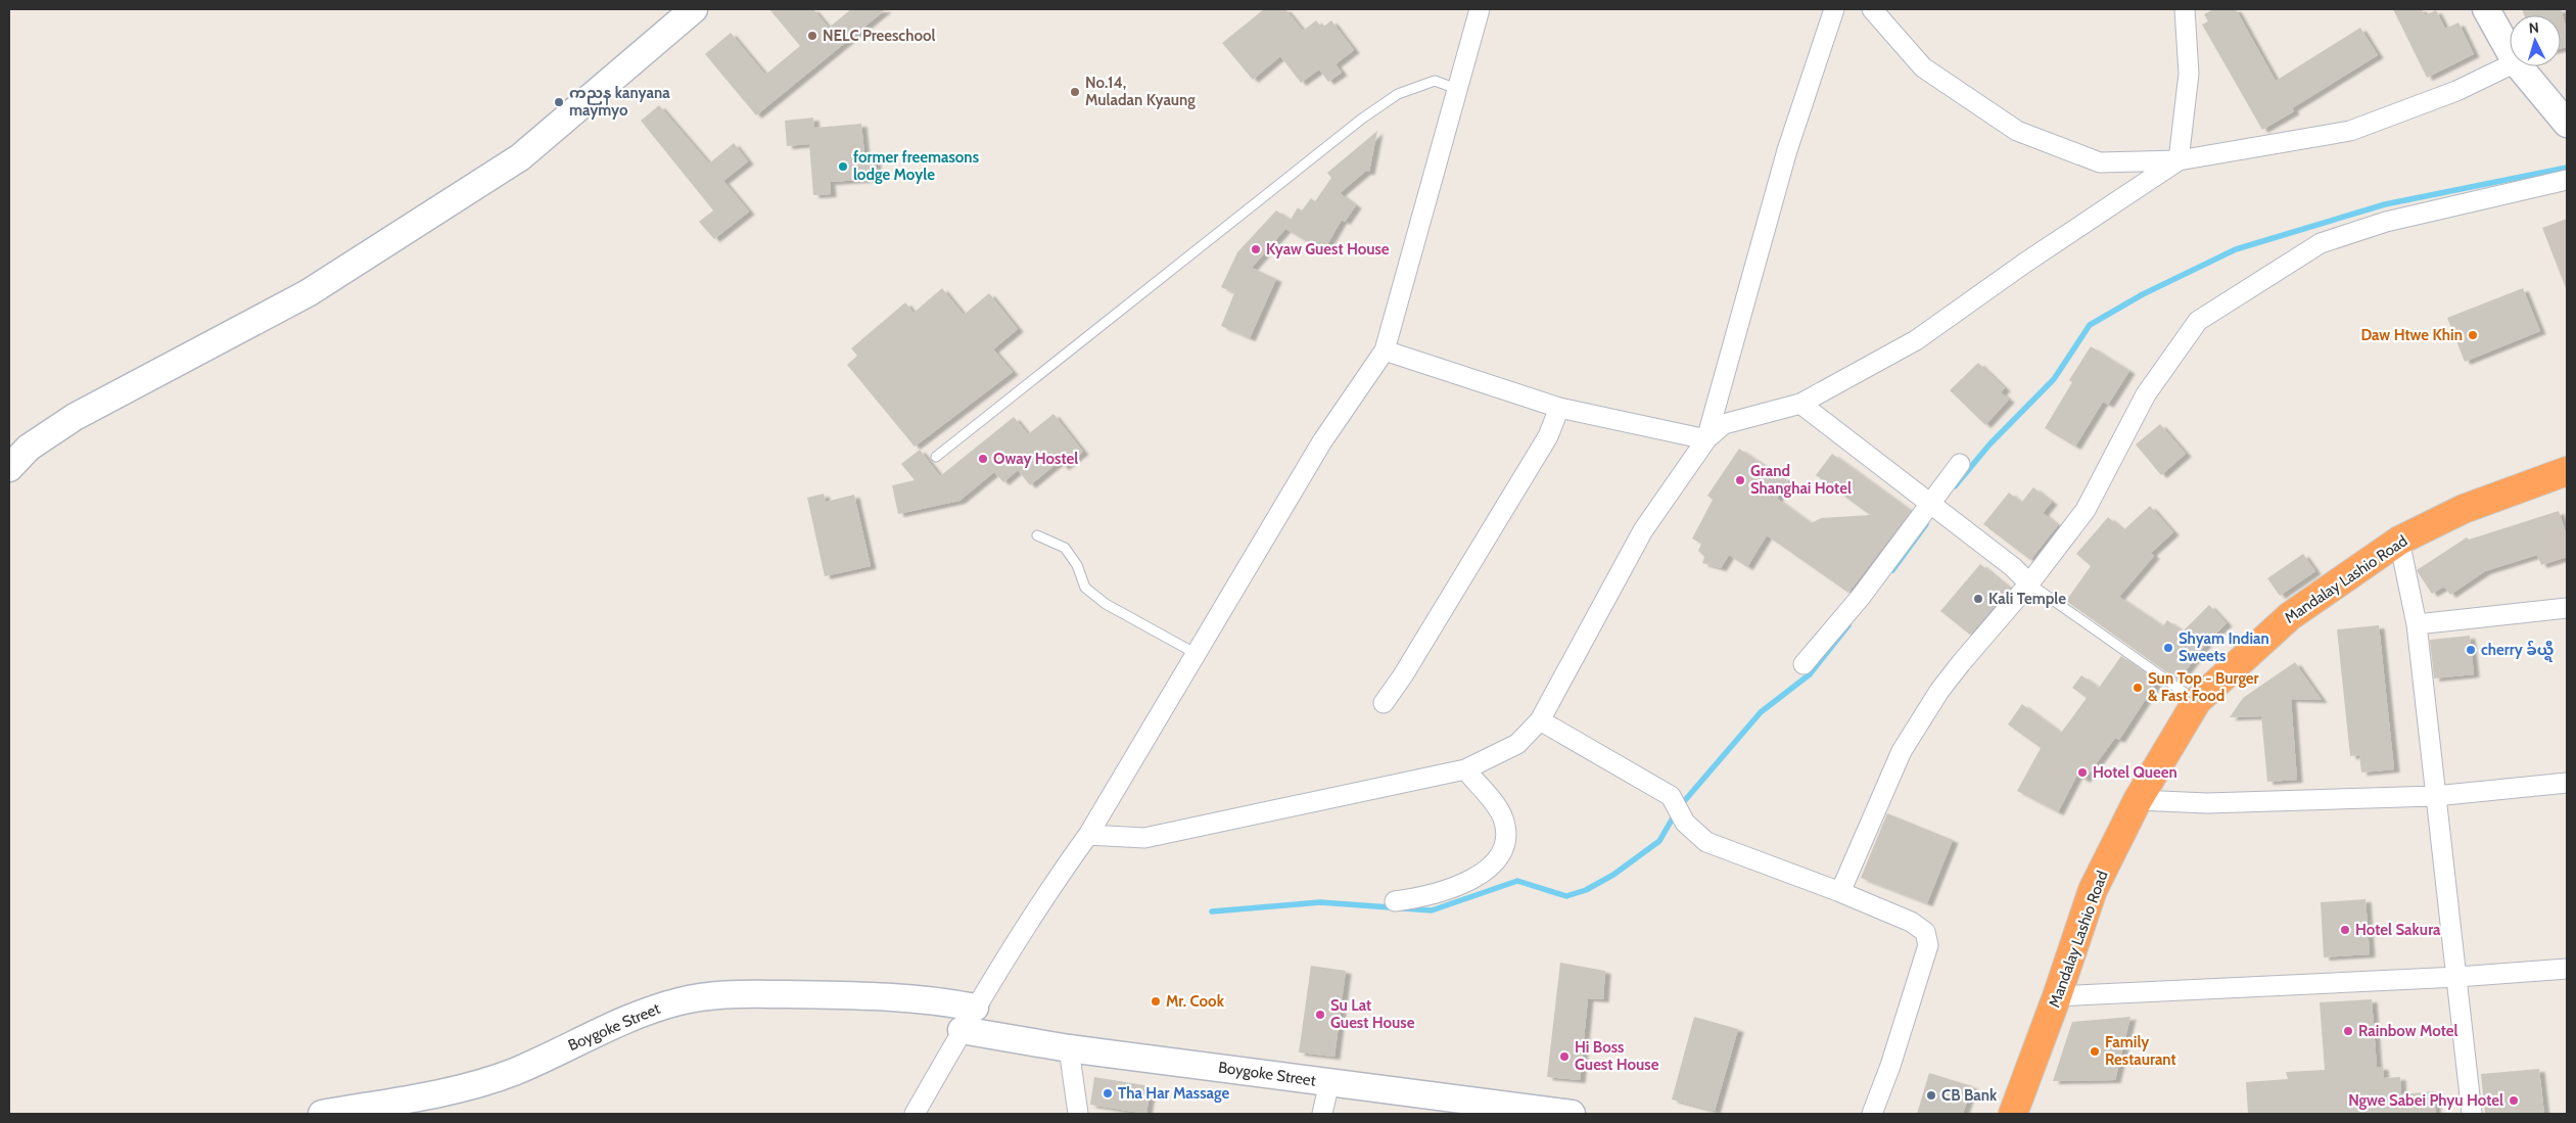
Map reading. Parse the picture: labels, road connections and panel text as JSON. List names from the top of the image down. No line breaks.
{"streets":{"highway":["Mandalay Lashio Road"],"street":["Boygoke Street"]},"places":["NELC Preeschool","No.14, Muladan Kyaung","ကညန kanyana maymyo","former freemasons lodge Moyle","Kyaw Guest House","Daw Htwe Khin","Oway Hostel","Grand Shanghai Hotel","Kali Temple","Shyam Indian Sweets","cherry ခ်ယ္ရီ","Sun Top - Burger & Fast Food","Hotel Queen","Hotel Sakura","Mr. Cook","Su Lat Guest House","Rainbow Motel","Family Restaurant","Hi Boss Guest House","Tha Har Massage","CB Bank","Ngwe Sabei Phyu Hotel"],"north":"top"}
